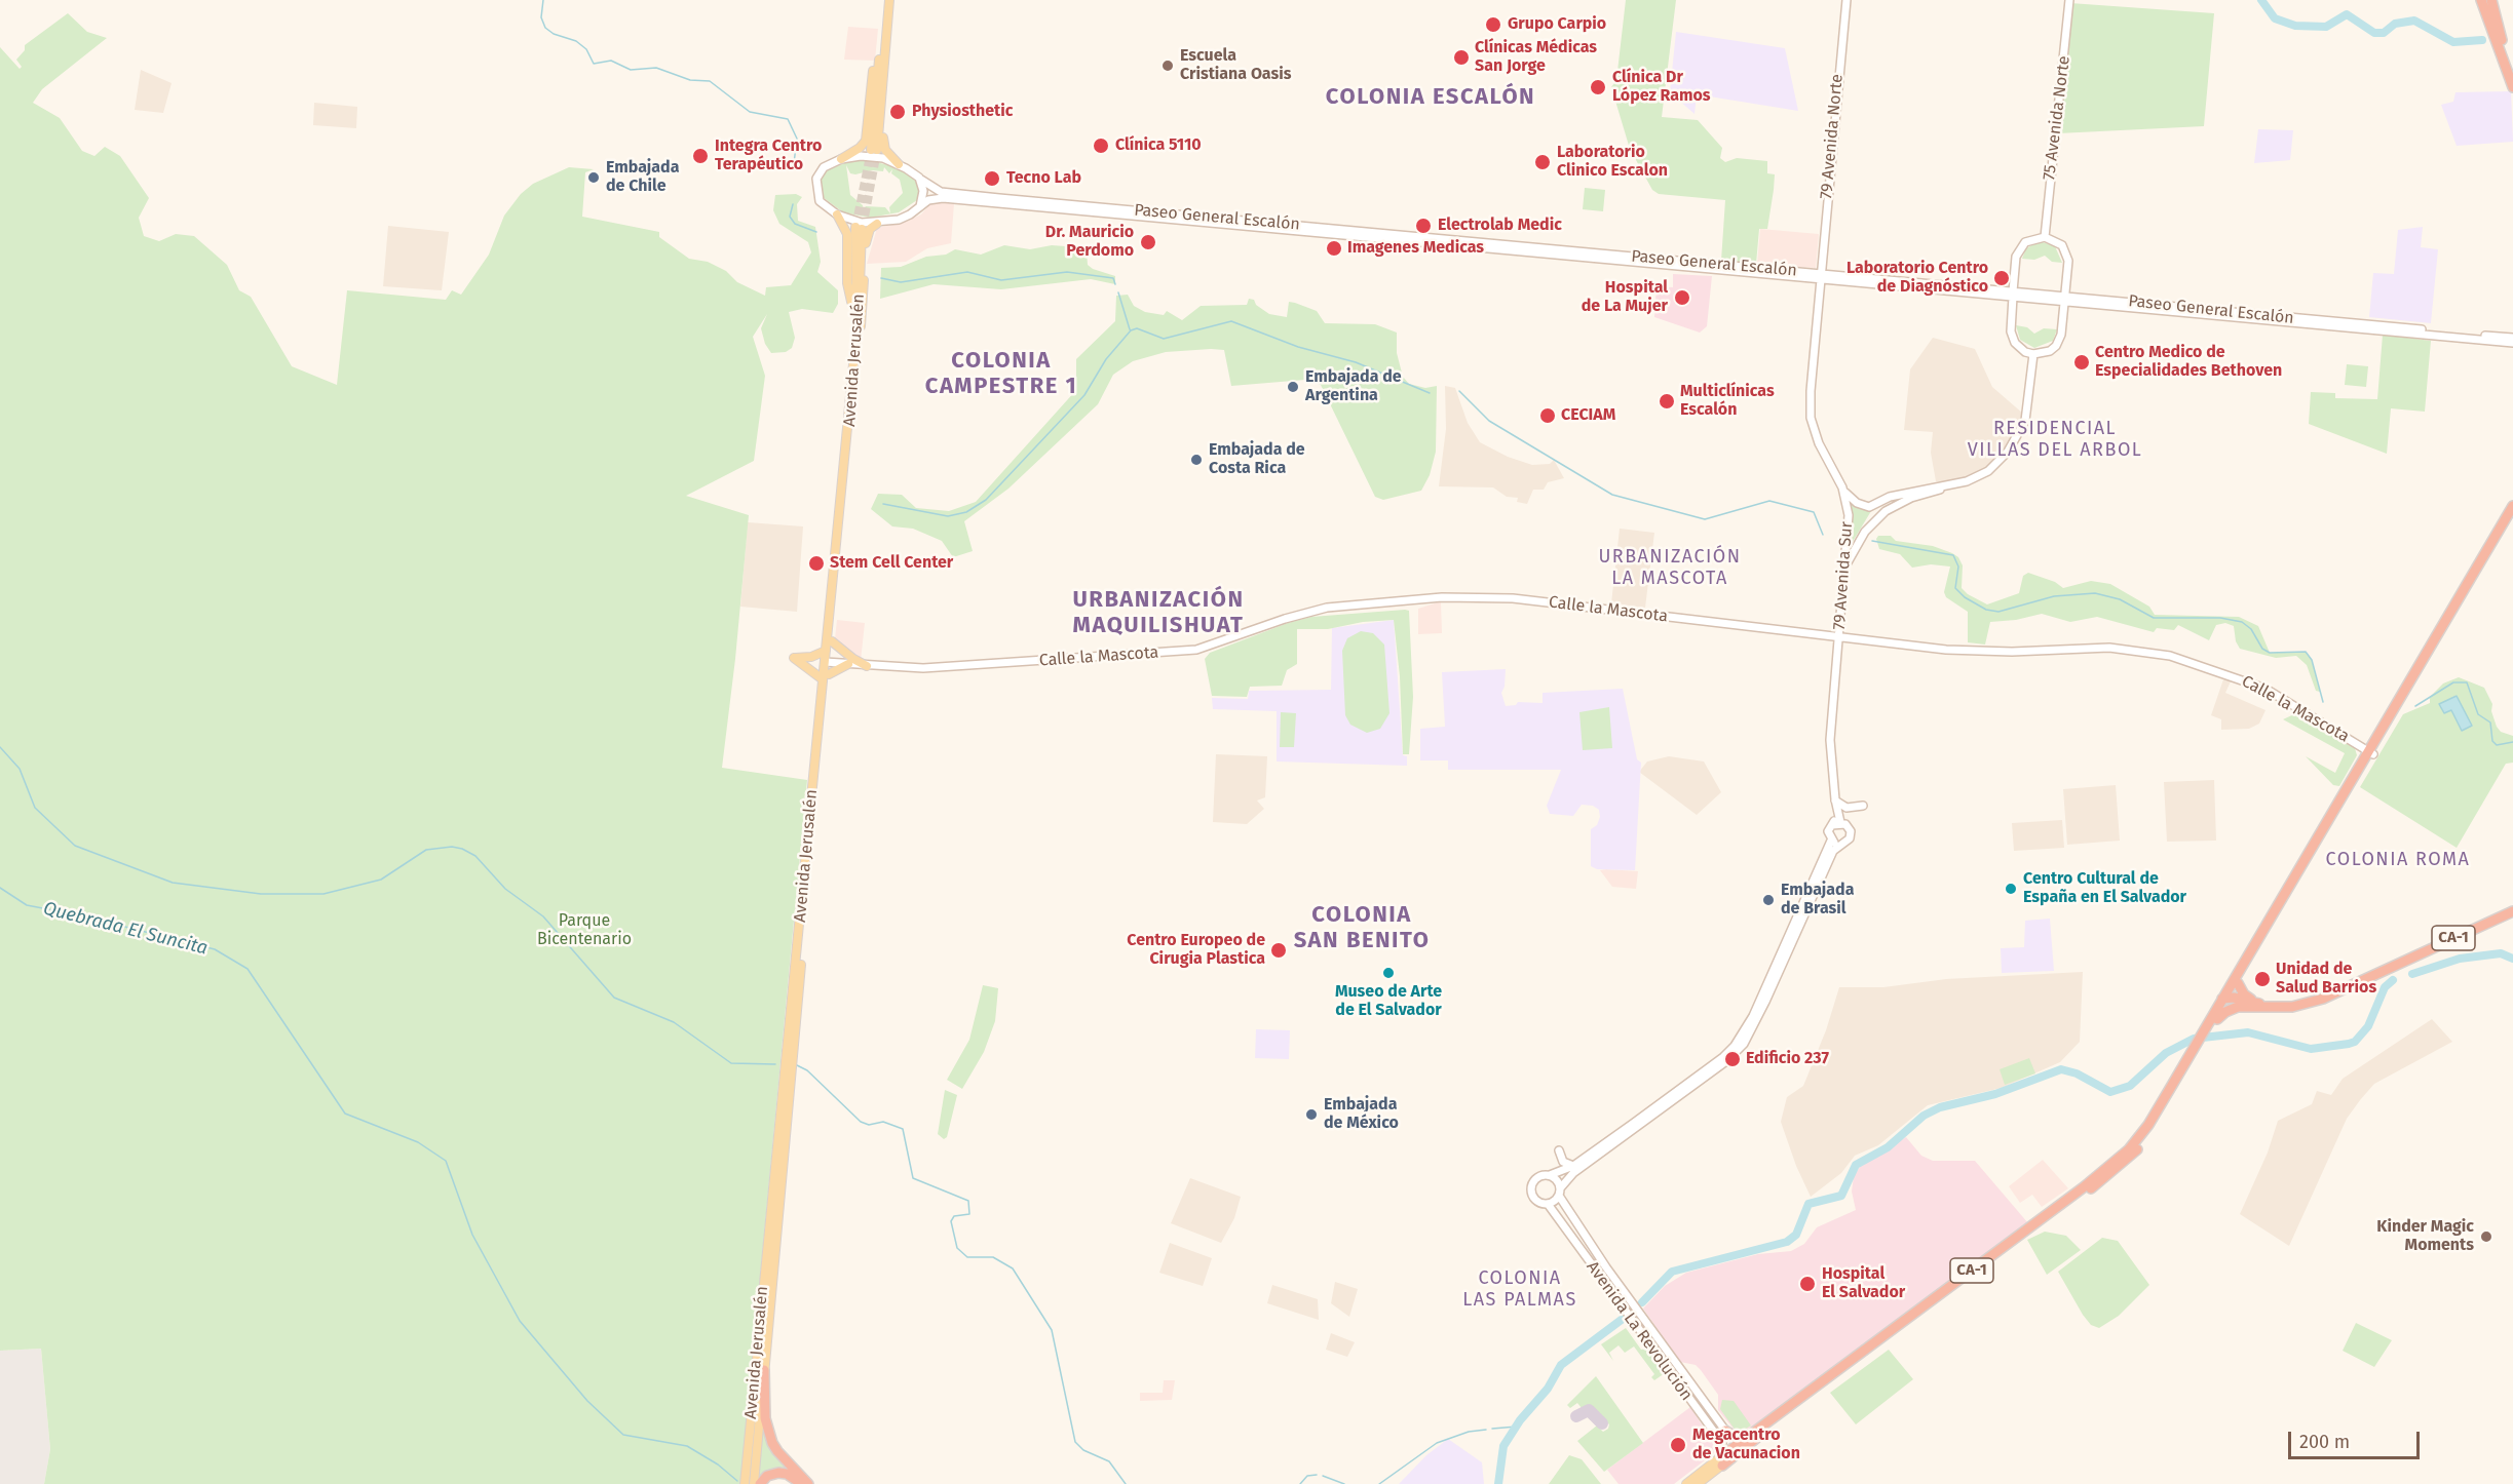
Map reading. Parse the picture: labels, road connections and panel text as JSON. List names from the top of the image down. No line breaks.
{"streets":{"highway":["CA-1"],"main road":["75 Avenida Norte","79 Avenida Norte","Paseo General Escalón","Avenida Jerusalén","79 Avenida Sur","Calle la Mascota","Avenida La Revolución"]},"crossings":[["79 Avenida Norte","Paseo General Escalón"],["79 Avenida Norte","79 Avenida Sur"],["Paseo General Escalón","79 Avenida Sur"],["Avenida Jerusalén","Calle la Mascota"],["79 Avenida Sur","Calle la Mascota"],["CA-1","Avenida La Revolución"]],"districts":["COLONIA ESCALÓN","COLONIA CAMPESTRE 1","RESIDENCIAL VILLAS DEL ARBOL","URBANIZACIÓN LA MASCOTA","URBANIZACIÓN MAQUILISHUAT","COLONIA ROMA","COLONIA SAN BENITO","COLONIA LAS PALMAS"],"water":["Quebrada El Suncita"],"parks":["Parque Bicentenario"],"places":["Grupo Carpio","Clínicas Médicas San Jorge","Escuela Cristiana Oasis","Clínica Dr López Ramos","Physiosthetic","Clínica 5110","Integra Centro Terapéutico","Laboratorio Clinico Escalon","Embajada de Chile","Tecno Lab","Electrolab Medic","Dr. Mauricio Perdomo","Imagenes Medicas","Laboratorio Centro de Diagnóstico","Hospital de La Mujer","Centro Medico de Especialidades Bethoven","Embajada de Argentina","Multiclínicas Escalón","CECIAM","Embajada de Costa Rica","Stem Cell Center","Centro Cultural de España en El Salvador","Embajada de Brasil","Centro Europeo de Cirugia Plastica","Museo de Arte de El Salvador","Unidad de Salud Barrios","Edificio 237","Embajada de México","Kinder Magic Moments","Hospital El Salvador","Megacentro de Vacunacion"],"scale_bar":"200 m"}
